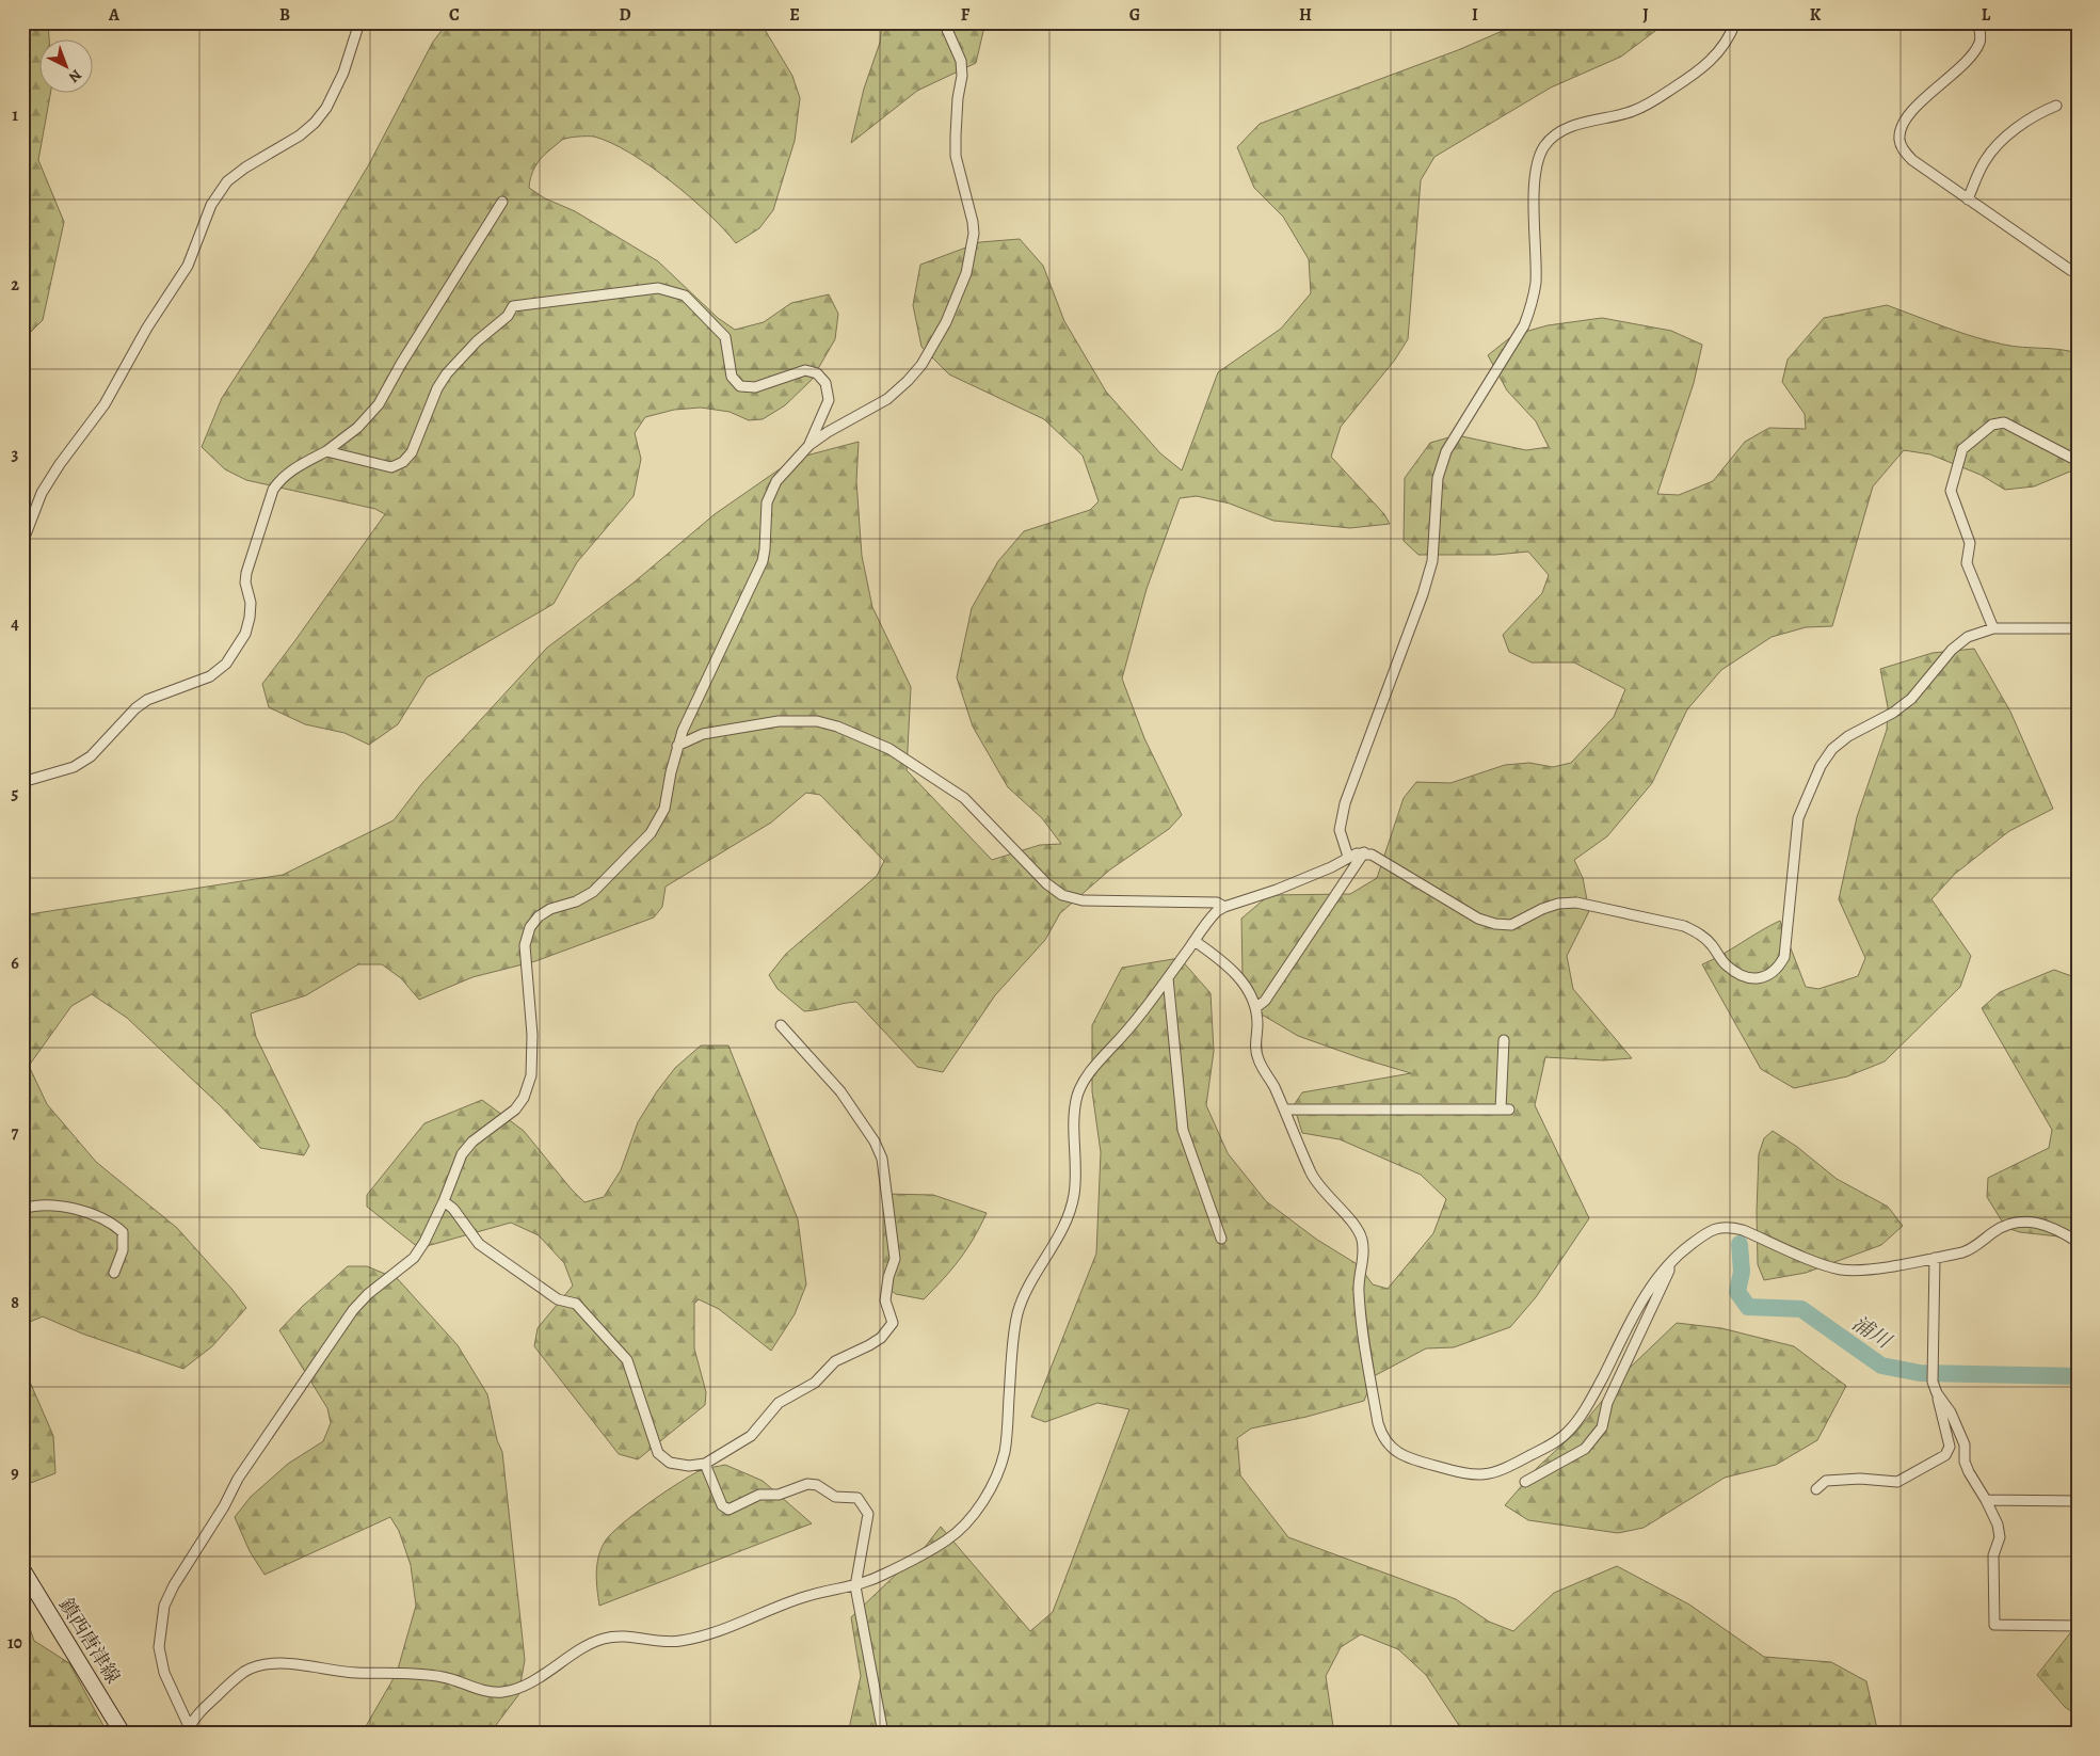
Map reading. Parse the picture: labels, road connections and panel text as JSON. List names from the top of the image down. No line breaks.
{"streets":{"main road":["鎮西唐津線"]},"water":["浦川"],"north":"bottom right","grid":{"columns":["A","B","C","D","E","F","G","H","I","J","K","L"],"rows":["1","2","3","4","5","6","7","8","9","10"]}}
